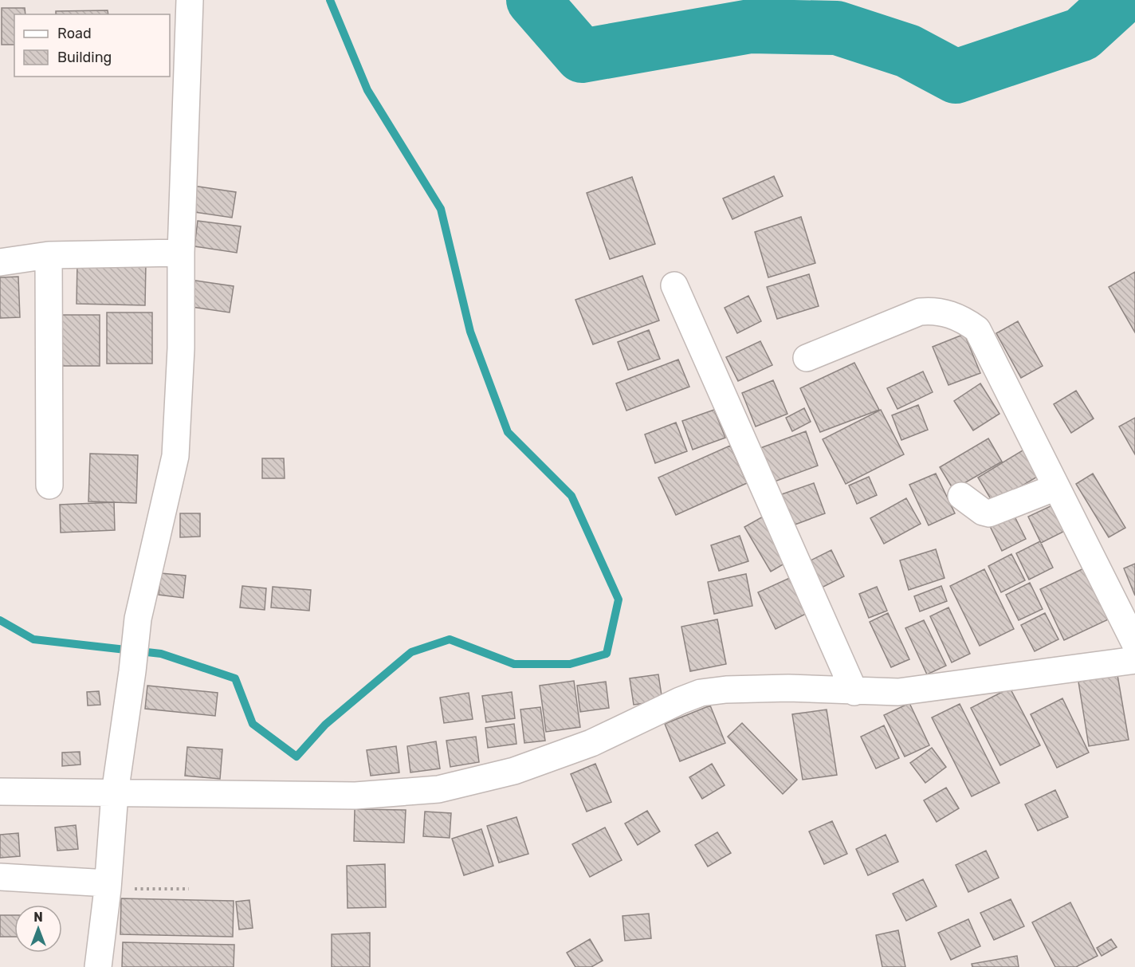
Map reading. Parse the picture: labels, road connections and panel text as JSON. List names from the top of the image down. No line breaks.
{"legend":["Road","Building"],"north":"top"}
